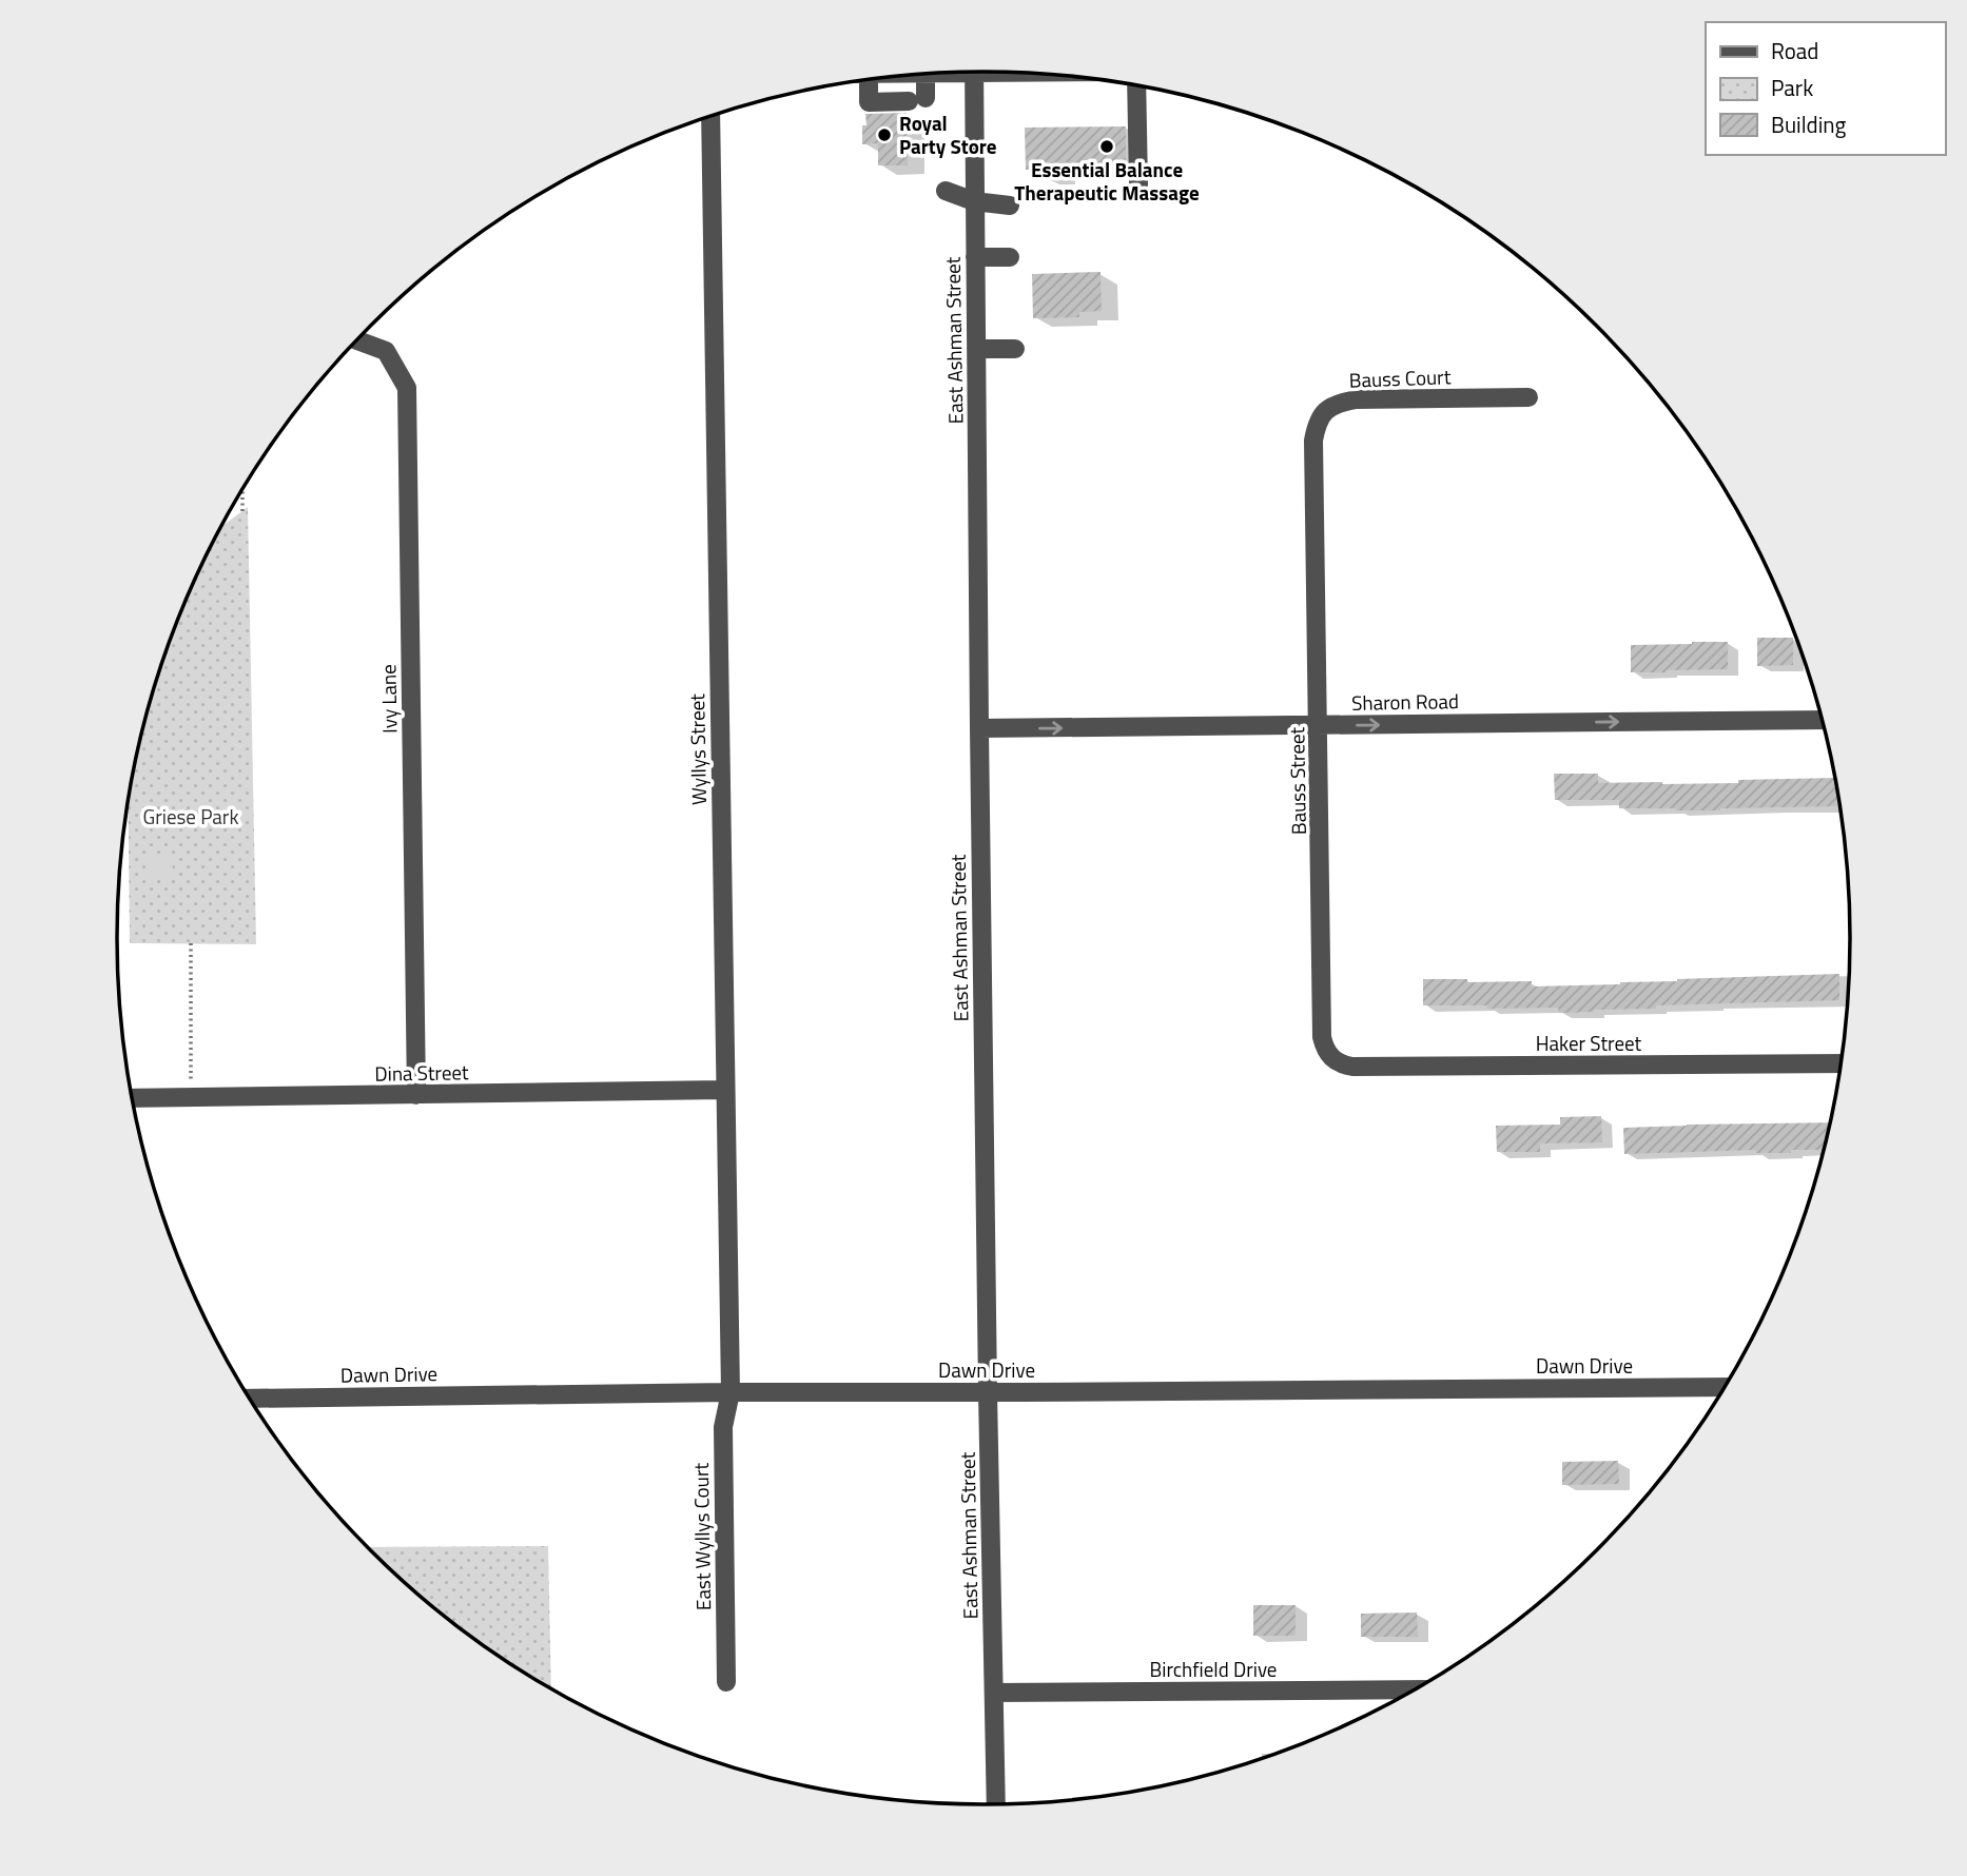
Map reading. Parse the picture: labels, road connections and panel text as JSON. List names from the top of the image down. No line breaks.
{"streets":{"street":["East Ashman Street","Bauss Court","Ivy Lane","Sharon Road","Wyllys Street","Bauss Street","Haker Street","Dina Street","Dawn Drive","East Wyllys Court","Birchfield Drive"]},"crossings":[["East Ashman Street","Sharon Road"],["East Ashman Street","Dawn Drive"],["East Ashman Street","Birchfield Drive"],["Bauss Court","Bauss Street"],["Ivy Lane","Dina Street"],["Sharon Road","Bauss Street"],["Wyllys Street","Dina Street"],["Wyllys Street","Dawn Drive"],["Wyllys Street","East Wyllys Court"],["Bauss Street","Haker Street"],["Dawn Drive","East Wyllys Court"]],"one_way":["Sharon Road"],"parks":["Griese Park"],"places":["Royal Party Store","Essential Balance Therapeutic Massage"],"legend":["Road","Park","Building"]}
